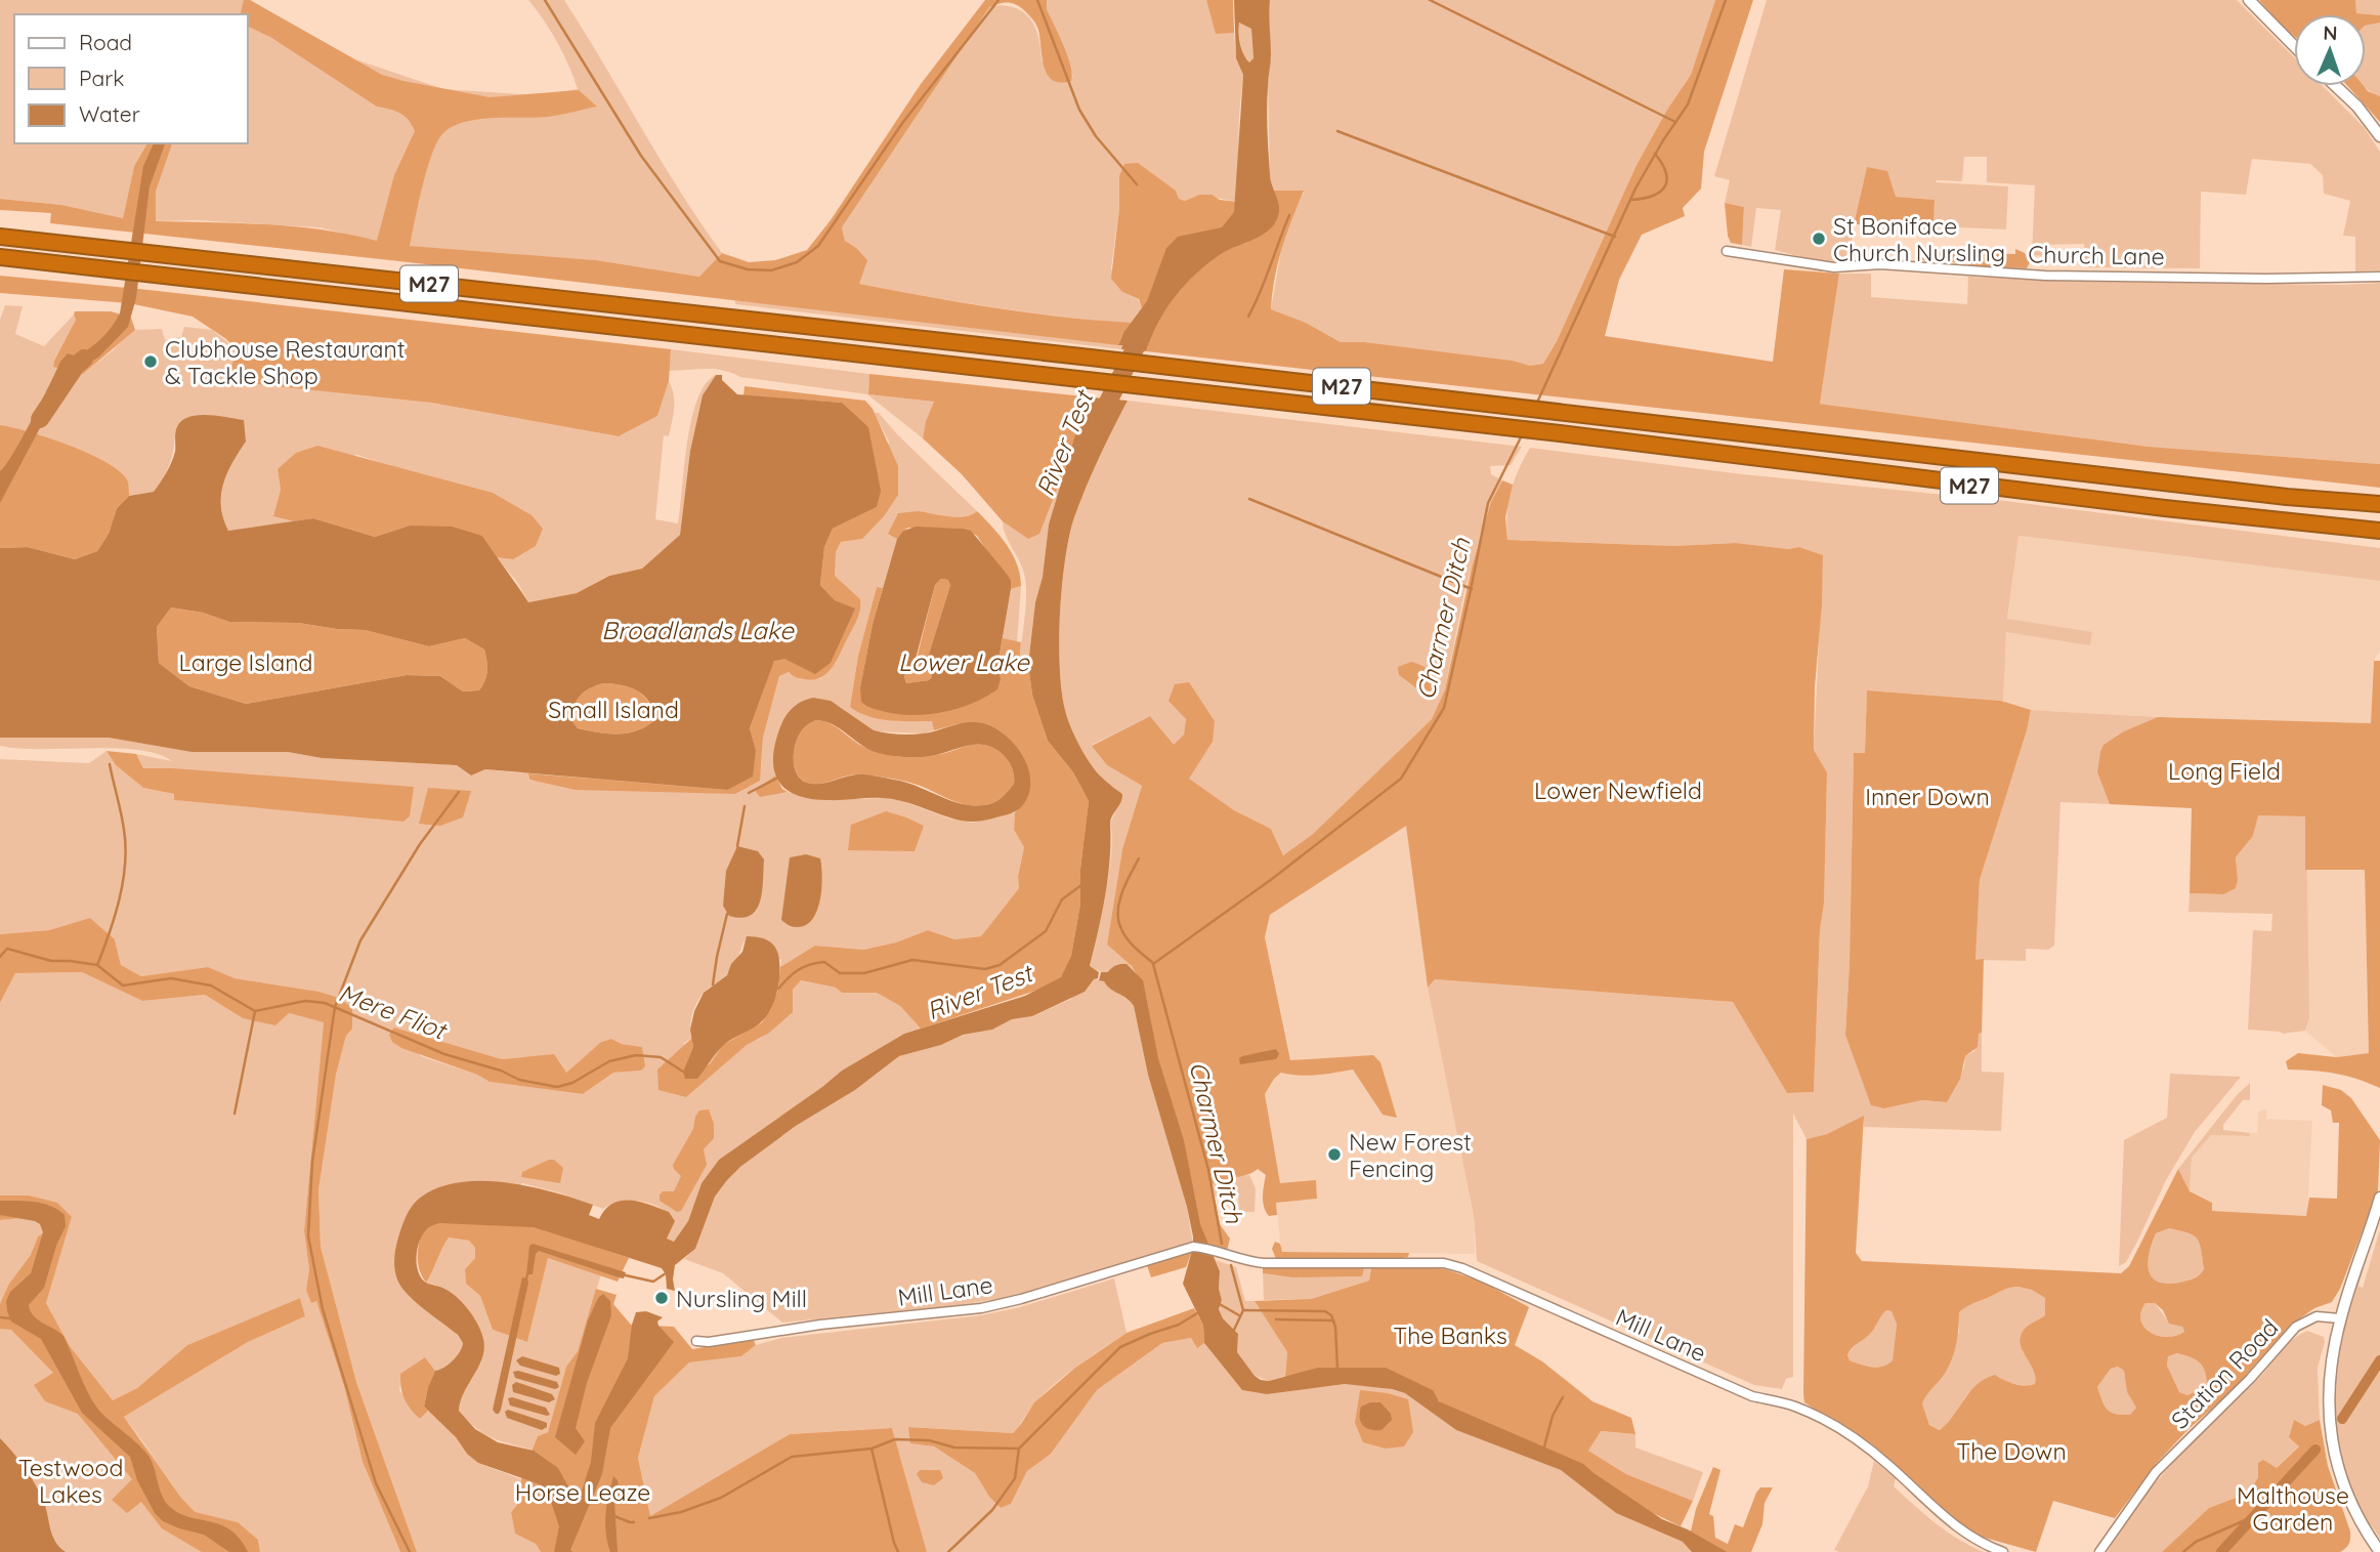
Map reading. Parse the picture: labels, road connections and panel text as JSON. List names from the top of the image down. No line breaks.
{"streets":{"highway":["M27"],"street":["Church Lane","Mill Lane","Station Road"]},"water":["River Test","Charmer Ditch","Broadlands Lake","Lower Lake","Mere Fliot"],"parks":["Large Island","Small Island","Long Field","Lower Newfield","Inner Down","The Banks","The Down","Testwood Lakes","Horse Leaze","Malthouse Garden"],"places":["St Boniface Church Nursling","Clubhouse Restaurant & Tackle Shop","New Forest Fencing","Nursling Mill"],"legend":["Road","Park","Water"],"north":"top"}
